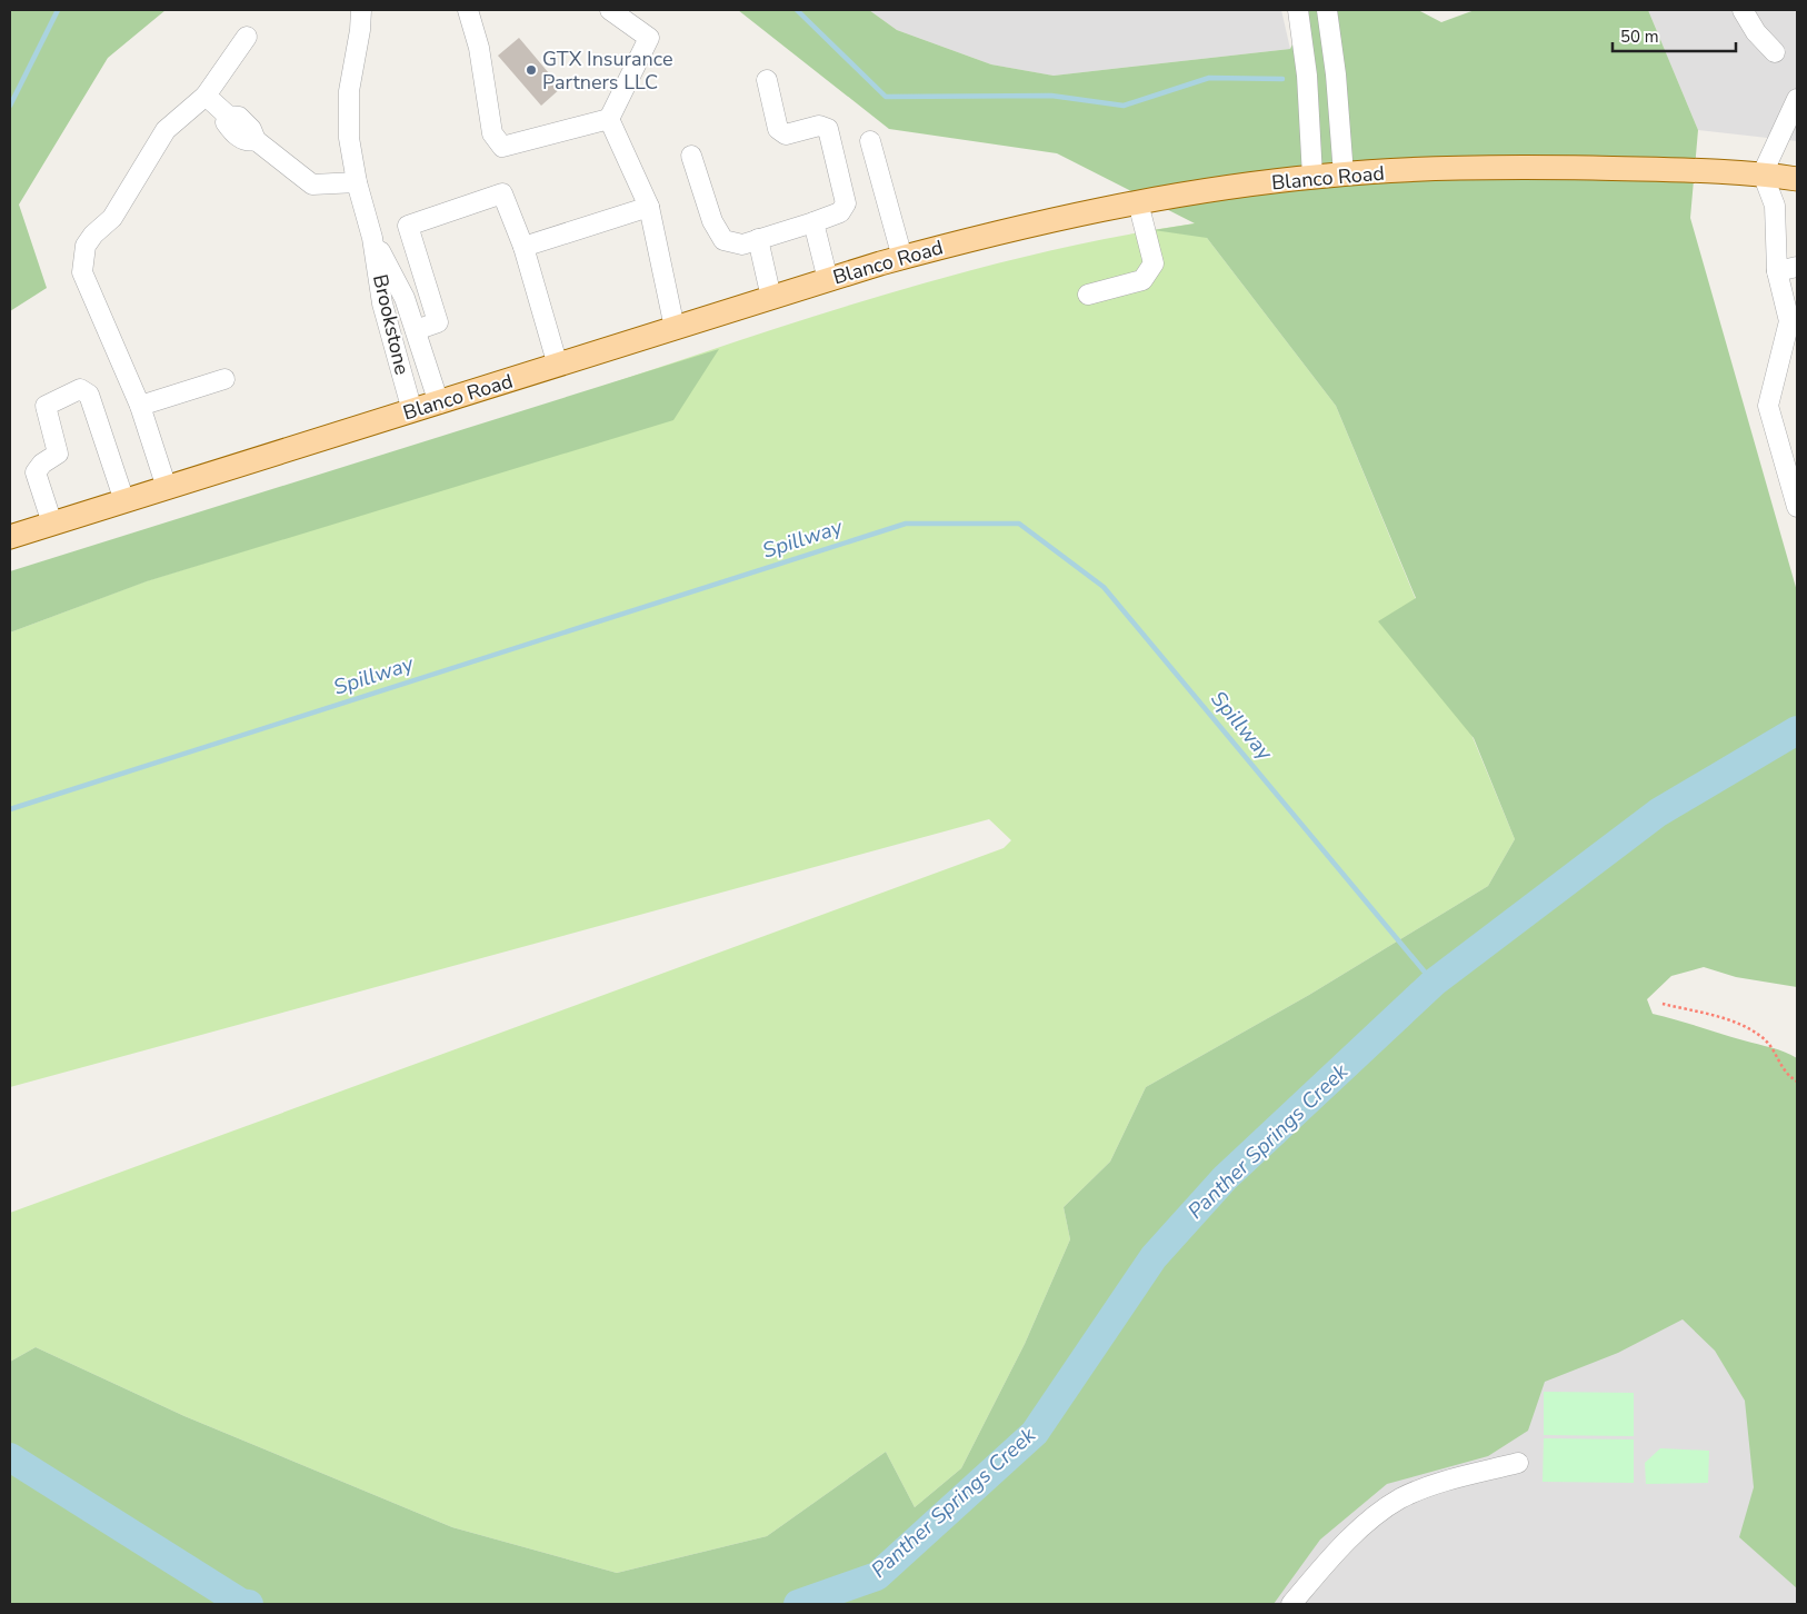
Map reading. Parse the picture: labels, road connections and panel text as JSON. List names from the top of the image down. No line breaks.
{"streets":{"main road":["Blanco Road"],"street":["Brookstone"]},"crossings":[["Blanco Road","Brookstone"]],"water":["Spillway","Panther Springs Creek"],"places":["GTX Insurance Partners LLC"],"scale_bar":"50 m"}
